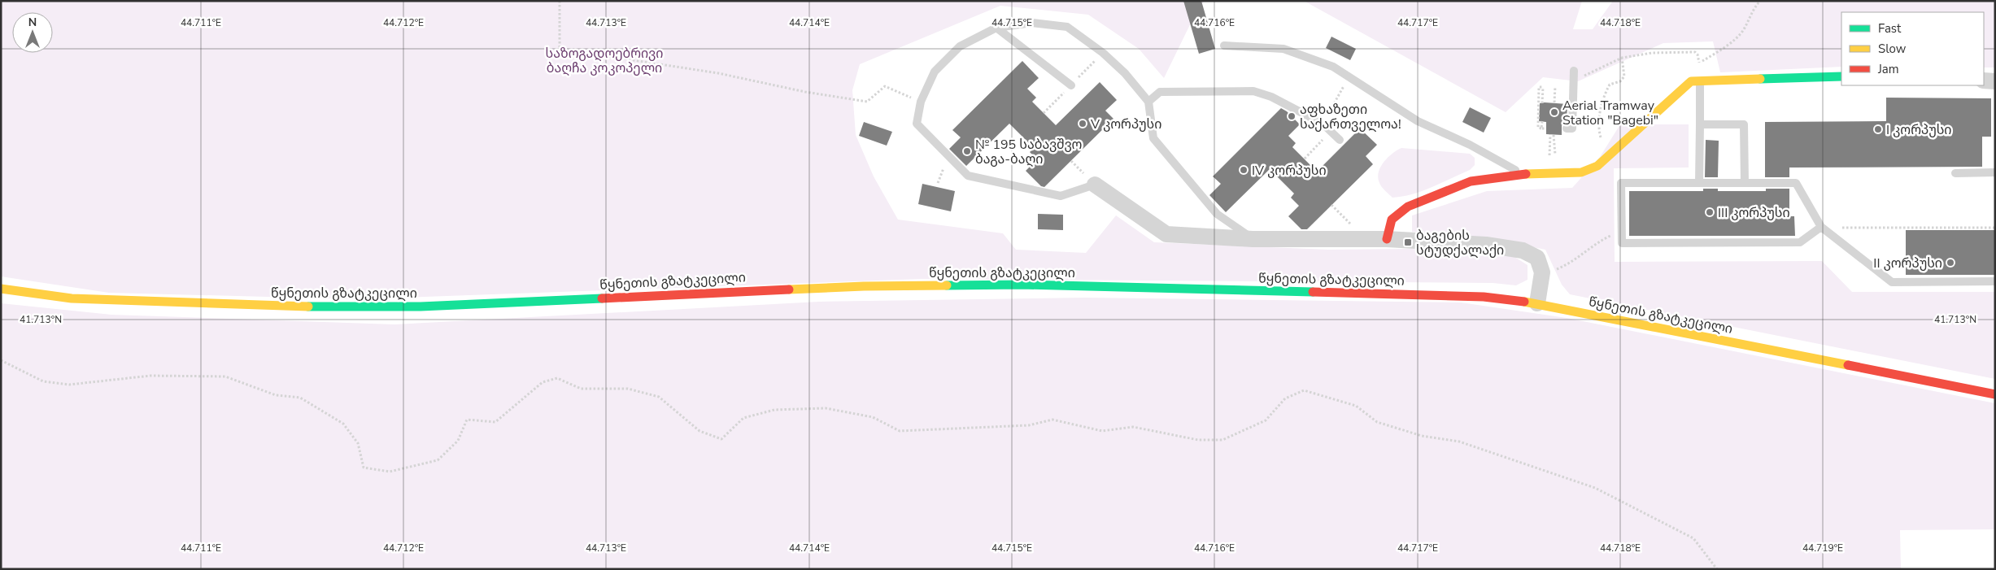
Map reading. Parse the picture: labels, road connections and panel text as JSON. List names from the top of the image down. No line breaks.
{"streets":{"main road":["წყნეთის გზატკეცილი"]},"parks":["საზოგადოებრივი ბაღჩა კოკოპელი"],"places":{"other":["Aerial Tramway Station \"Bagebi\"","აფხაზეთი საქართველოა!","V კორპუსი","I კორპუსი","№ 195 საბავშვო ბაგა-ბაღი","IV კორპუსი","III კორპუსი","II კორპუსი"],"transit":["ბაგების სტუდქალაქი"]},"legend":["Fast","Slow","Jam"],"north":"top","coordinates":["44.711°E","44.712°E","44.713°E","44.714°E","44.715°E","44.716°E","44.717°E","44.718°E","41.713°N","44.719°E"]}
